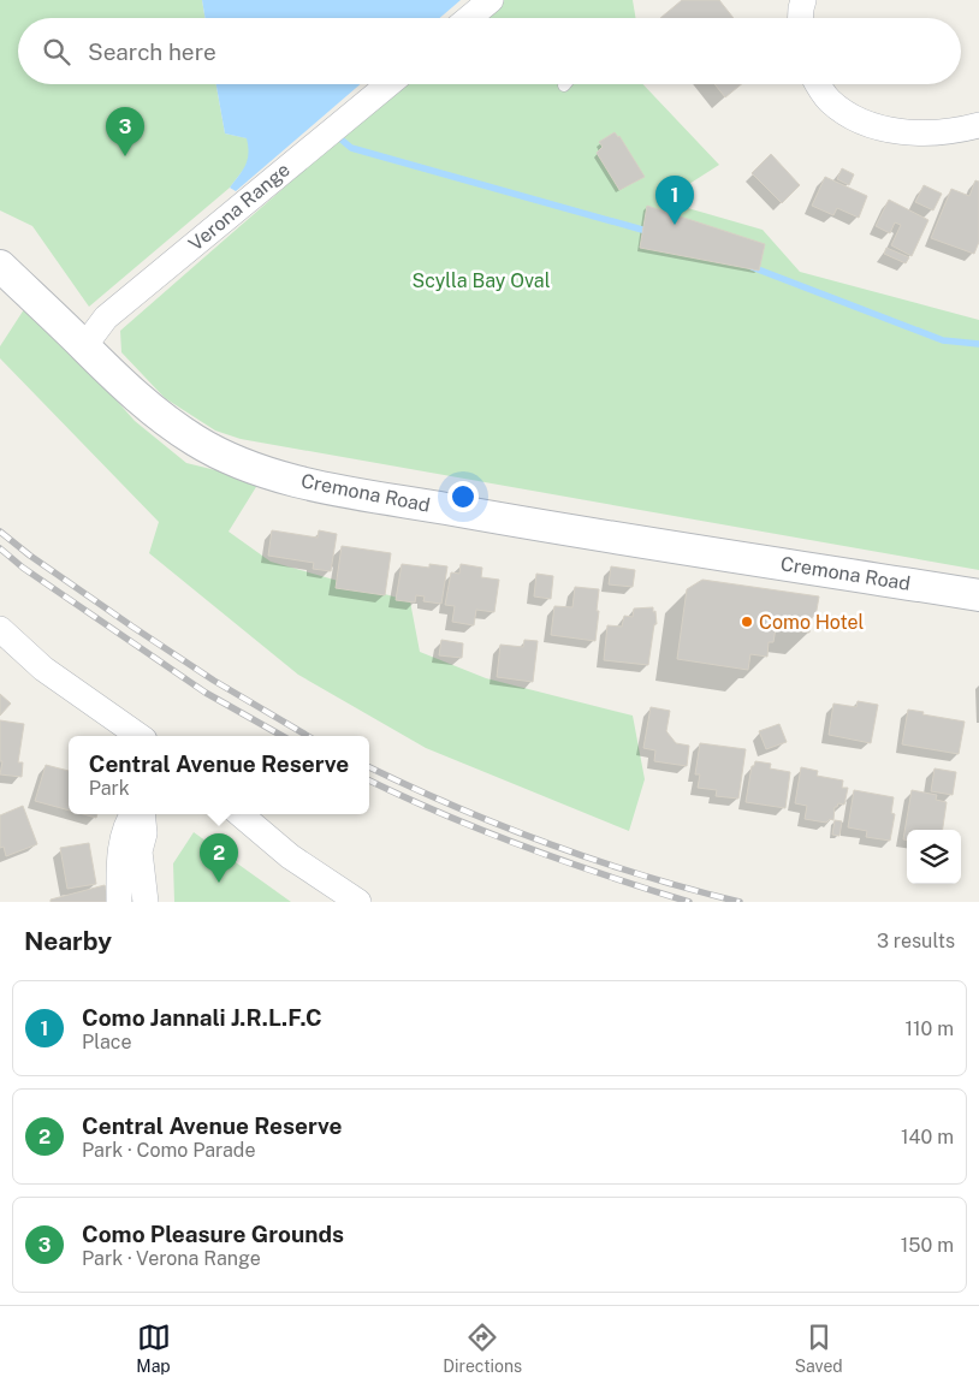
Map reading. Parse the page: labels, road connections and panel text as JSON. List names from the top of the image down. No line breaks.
{"streets":{"street":["Verona Range","Cremona Road"]},"crossings":[["Verona Range","Cremona Road"]],"parks":["Scylla Bay Oval"],"places":["Como Hotel"],"page":{"search":"Search here","pins":["3","1","2"],"popup":["Central Avenue Reserve","Park"],"heading":["Nearby","3 results"],"list":[{"mark":"1","name":"Como Jannali J.R.L.F.C","note":"Place","value":"110 m"},{"mark":"2","name":"Central Avenue Reserve","note":"Park · Como Parade","value":"140 m"},{"mark":"3","name":"Como Pleasure Grounds","note":"Park · Verona Range","value":"150 m"}],"nav":["Map","Directions","Saved"]}}
